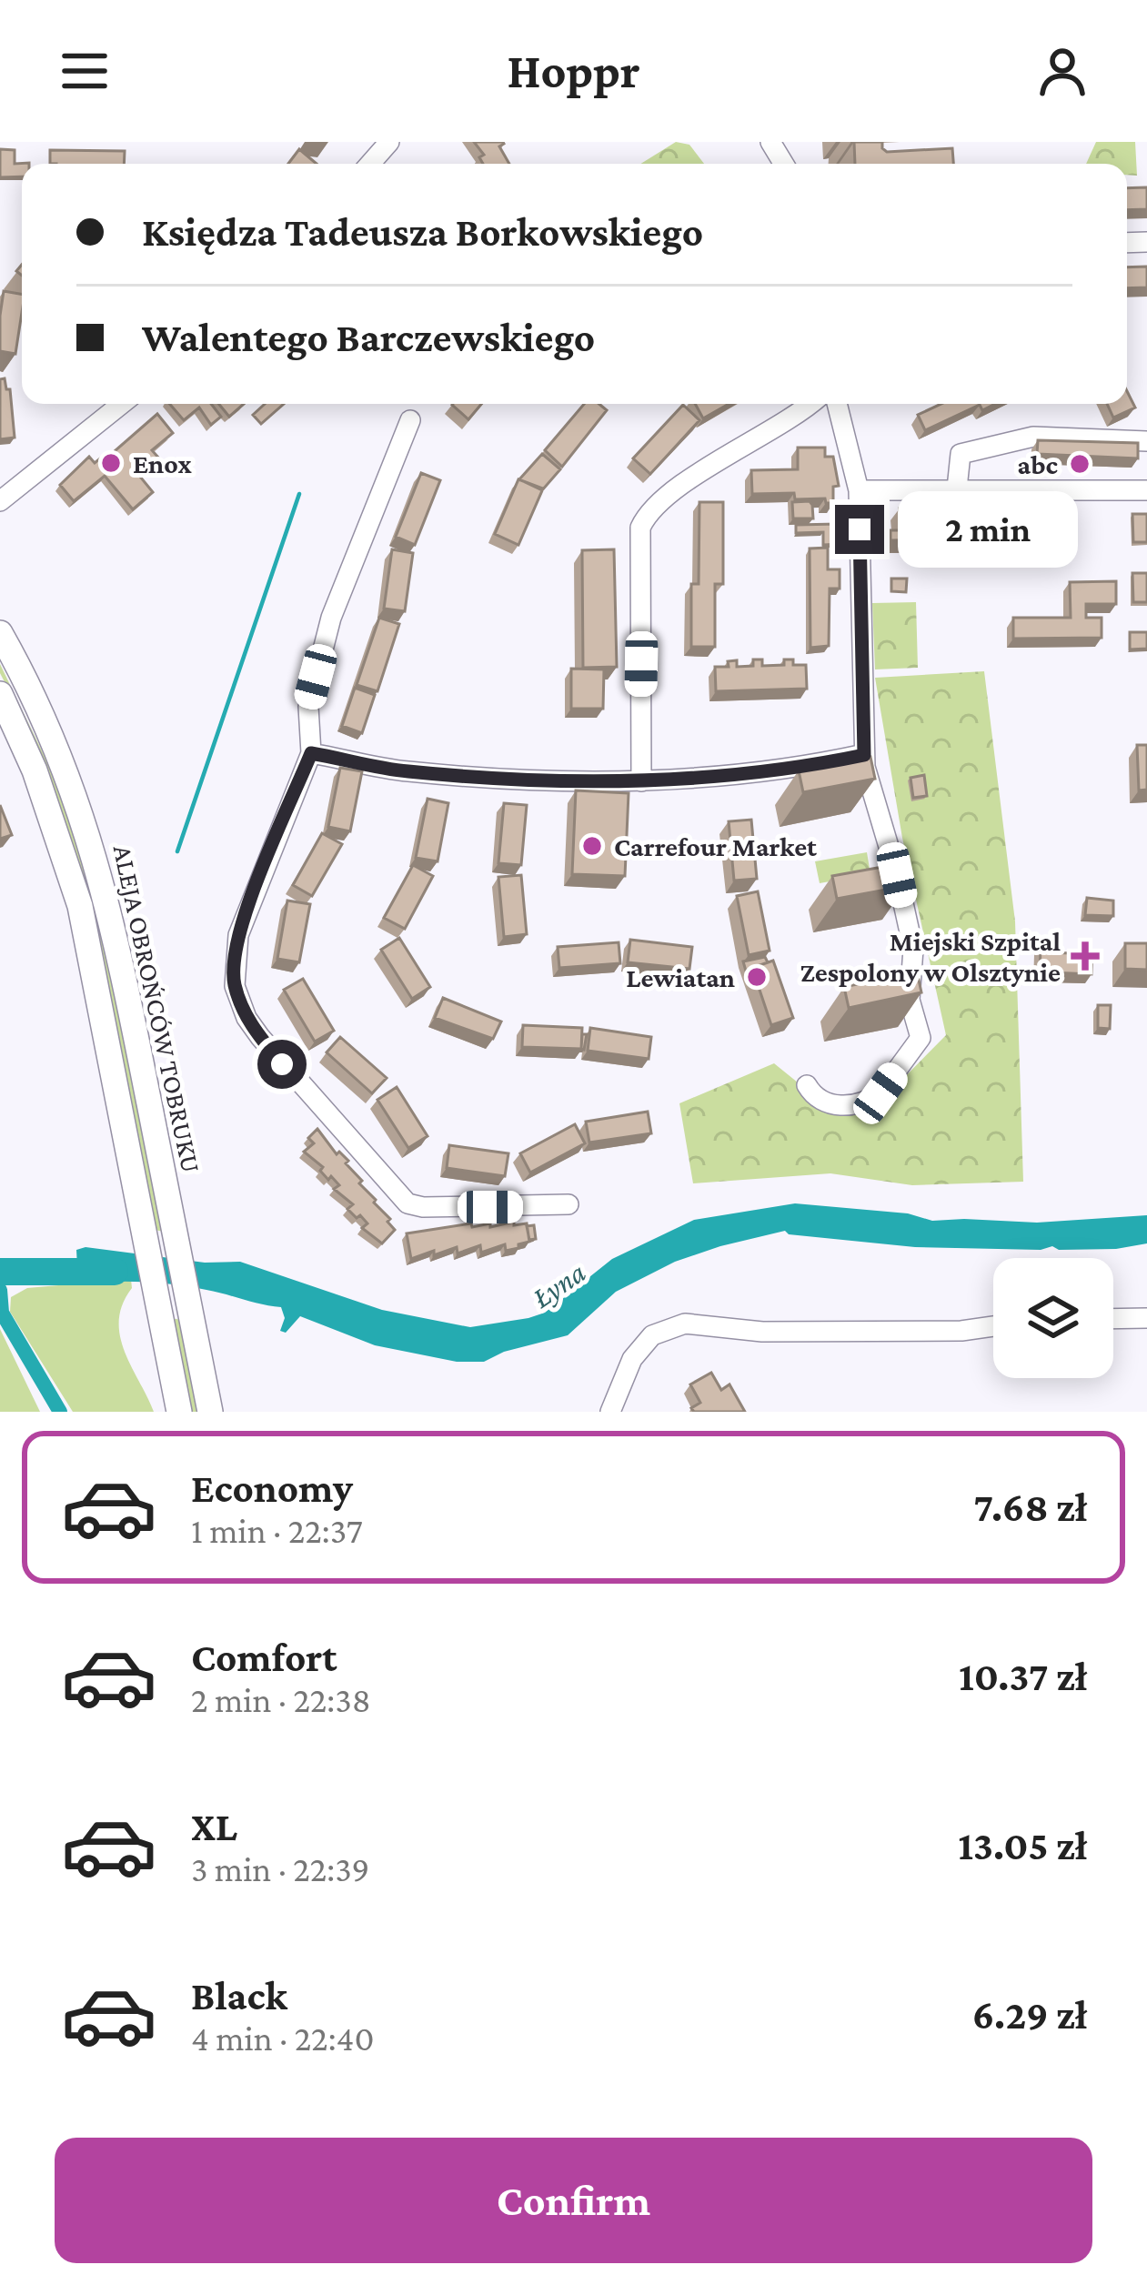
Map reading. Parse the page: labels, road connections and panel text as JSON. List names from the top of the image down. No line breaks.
{"streets":{"main road":["ALEJA OBROŃCÓW TOBRUKU"]},"water":["Łyna"],"places":{"other":["Enox","abc","Carrefour Market","Lewiatan"],"health":["Miejski Szpital Zespolony w Olsztynie"]},"page":{"header":"Hoppr","banner":["Księdza Tadeusza Borkowskiego","Walentego Barczewskiego"],"bubble":"2 min","list":[{"name":"Economy","note":"1 min · 22:37","value":"7.68 zł"},{"name":"Comfort","note":"2 min · 22:38","value":"10.37 zł"},{"name":"XL","note":"3 min · 22:39","value":"13.05 zł"},{"name":"Black","note":"4 min · 22:40","value":"6.29 zł"}],"buttons":"Confirm"}}
